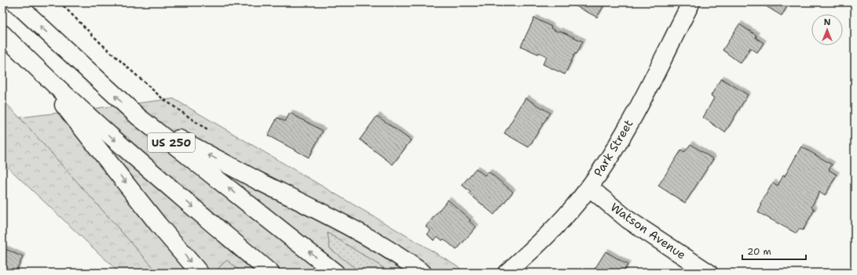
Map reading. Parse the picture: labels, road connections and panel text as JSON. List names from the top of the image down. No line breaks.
{"streets":{"main road":["US 250","Park Street","Watson Avenue"]},"crossings":[["Park Street","Watson Avenue"]],"scale_bar":"20 m","north":"top"}
